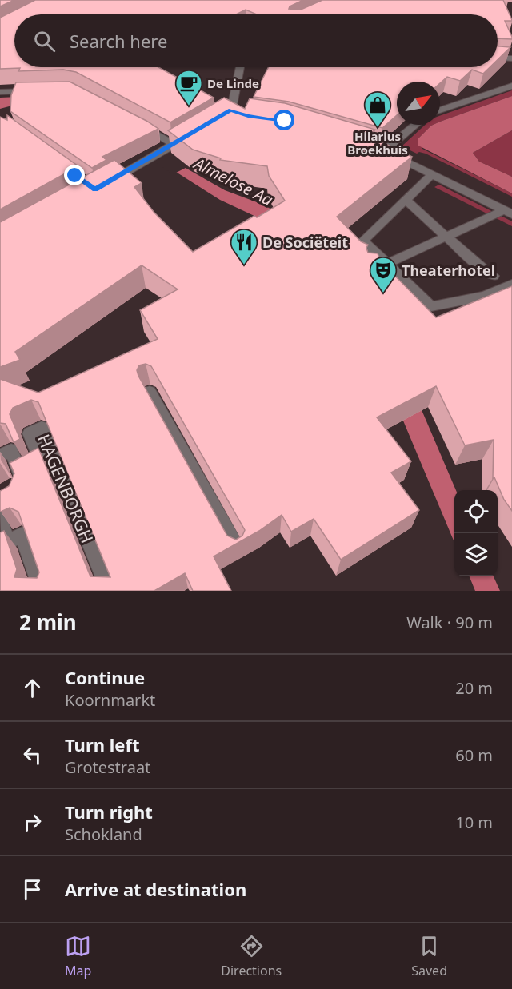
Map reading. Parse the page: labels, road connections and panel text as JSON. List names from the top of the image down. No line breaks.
{"streets":{"street":["HAGENBORGH"]},"water":["Almelose Aa"],"places":{"cafe":["De Linde"],"shop":["Hilarius Broekhuis"],"restaurant":["De Sociëteit"],"theatre":["Theaterhotel"]},"north":"top right","page":{"search":"Search here","heading":["2 min","Walk · 90 m"],"list":[["Continue","Koornmarkt","20 m"],["Turn left","Grotestraat","60 m"],["Turn right","Schokland","10 m"],"Arrive at destination"],"nav":["Map","Directions","Saved"]}}
